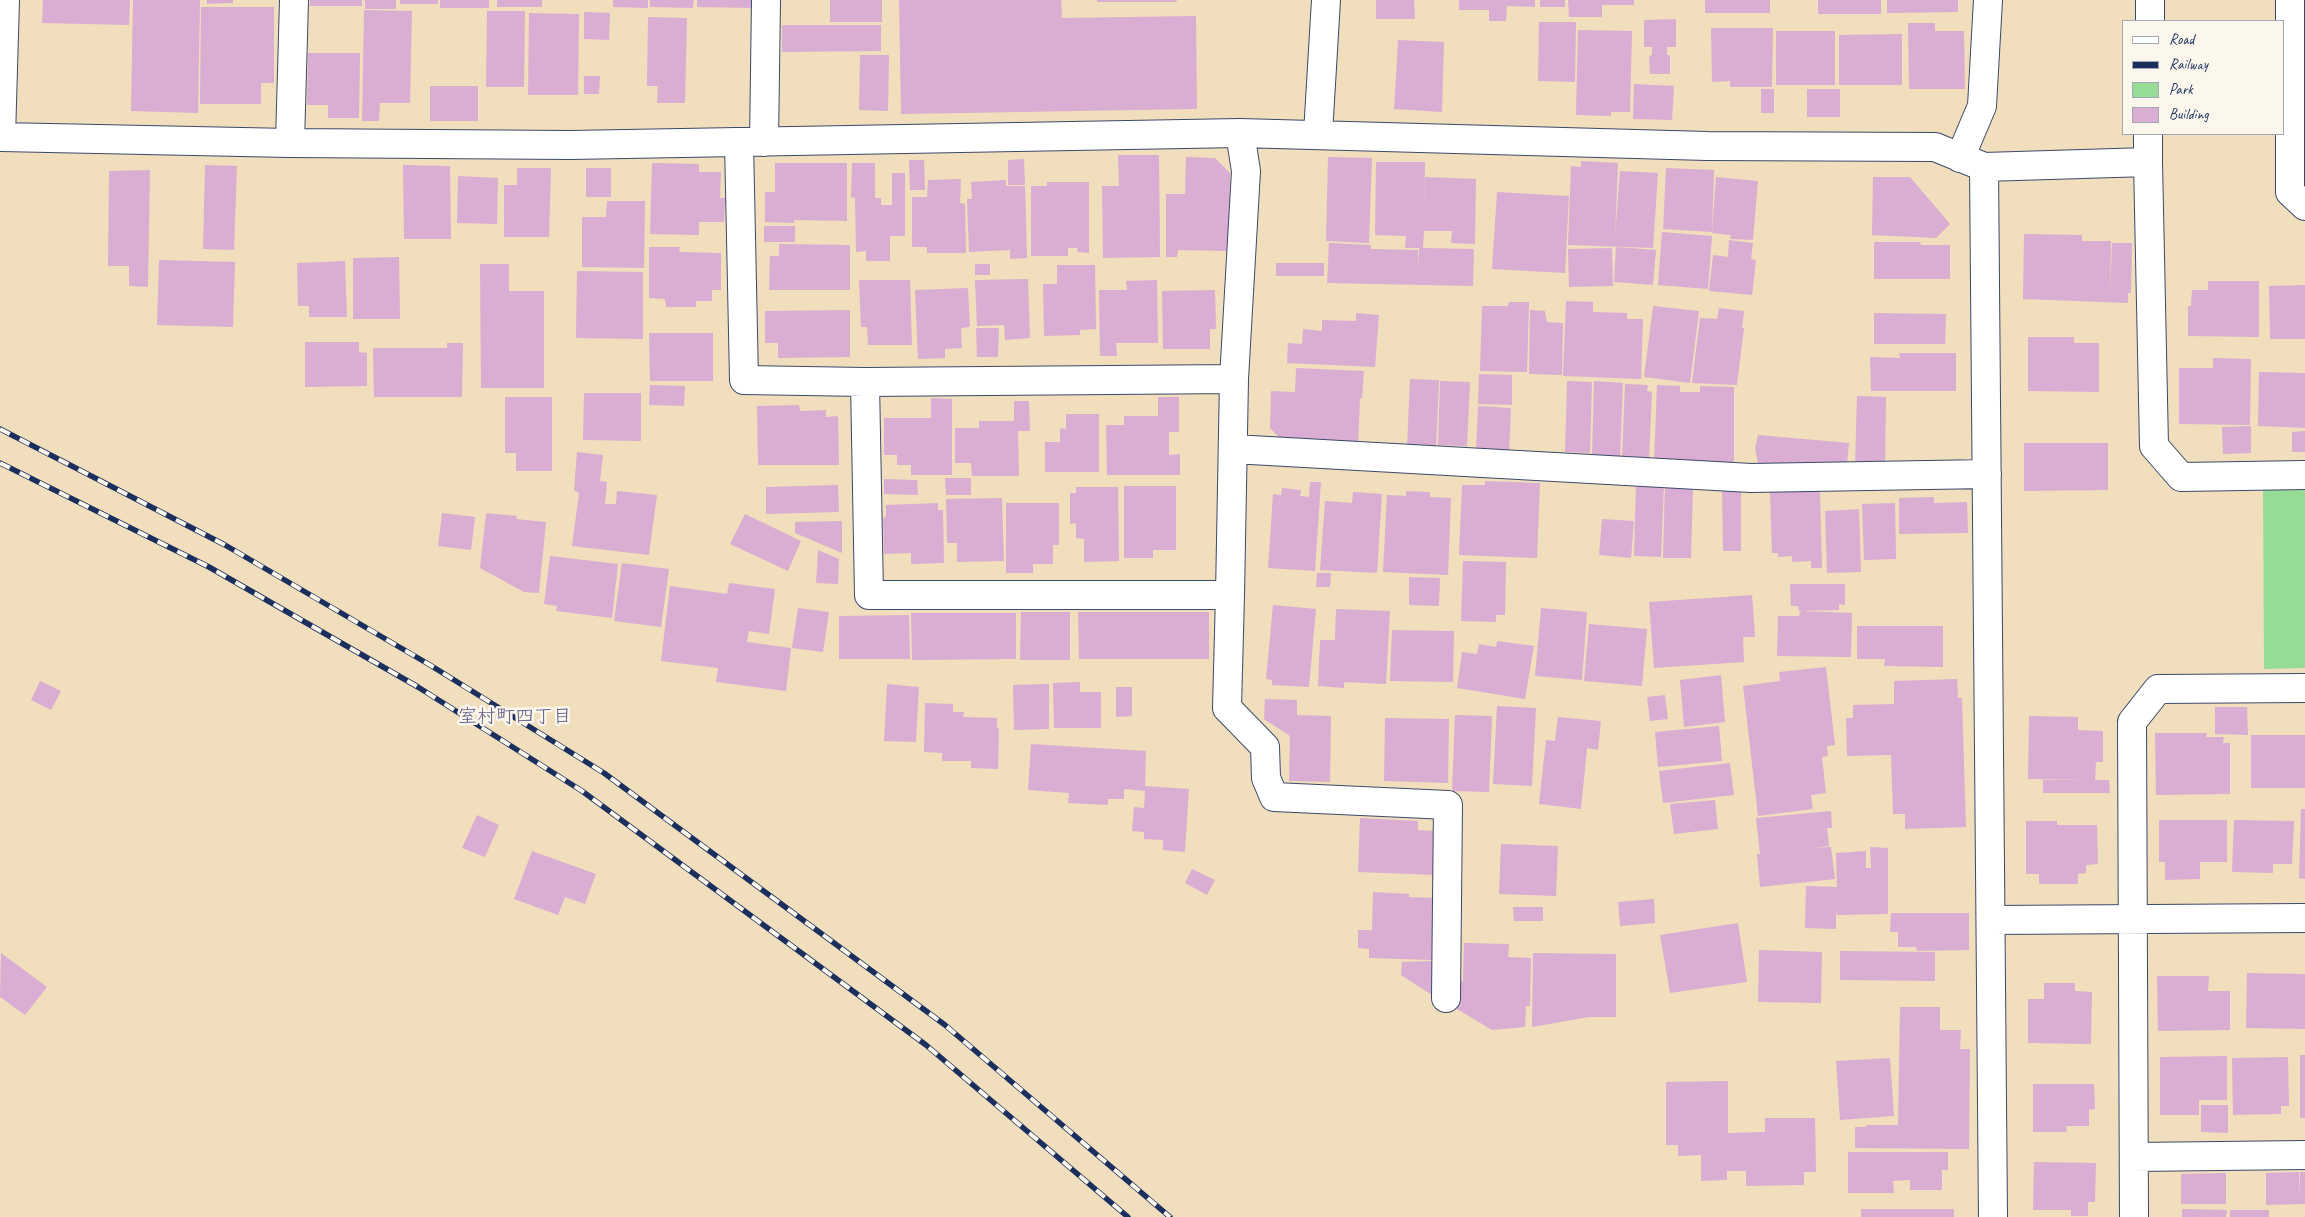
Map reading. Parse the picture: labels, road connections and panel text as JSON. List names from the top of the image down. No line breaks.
{"districts":["室村町四丁目"],"legend":["Road","Railway","Park","Building"]}
